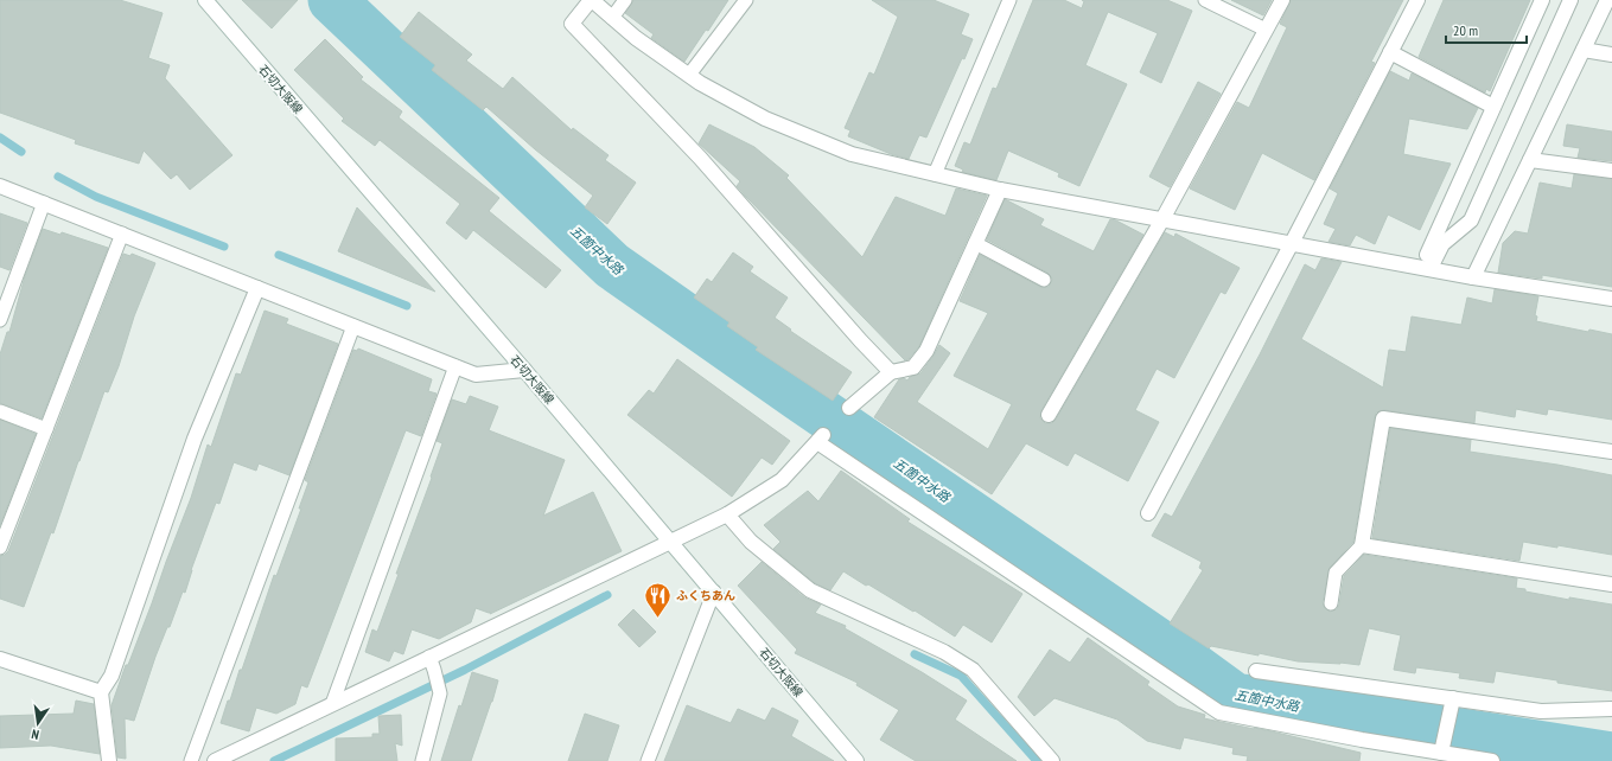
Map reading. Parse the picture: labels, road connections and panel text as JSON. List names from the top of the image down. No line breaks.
{"streets":{"street":["石切大阪線"]},"water":["五箇中水路"],"places":{"restaurant":["ふくちあん"]},"scale_bar":"20 m","north":"bottom"}
